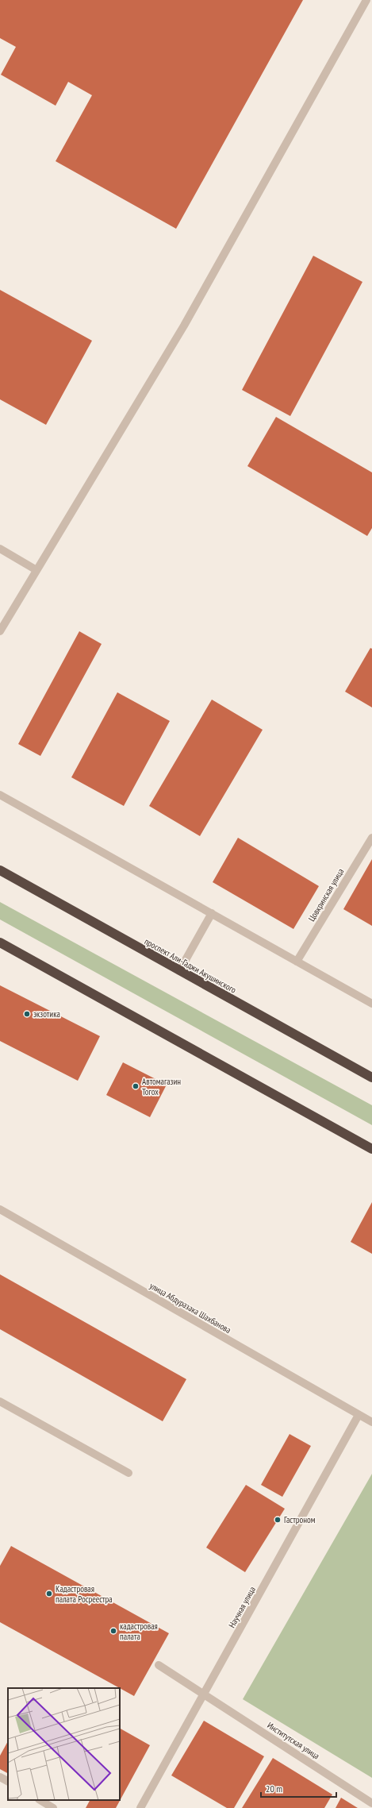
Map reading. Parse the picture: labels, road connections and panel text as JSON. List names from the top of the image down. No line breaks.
{"streets":{"highway":["проспект Али-Гаджи Акушинского"],"street":["Цовкринская улица","улица Абдуразака Шахбанова","Научная улица","Институтская улица"]},"crossings":[["улица Абдуразака Шахбанова","Научная улица"],["Научная улица","Институтская улица"]],"places":["экзотика","Автомагазин Тогох","Гастроном","Кадастровая палата Росреестра","кадастровая палата"],"scale_bar":"20 m"}
